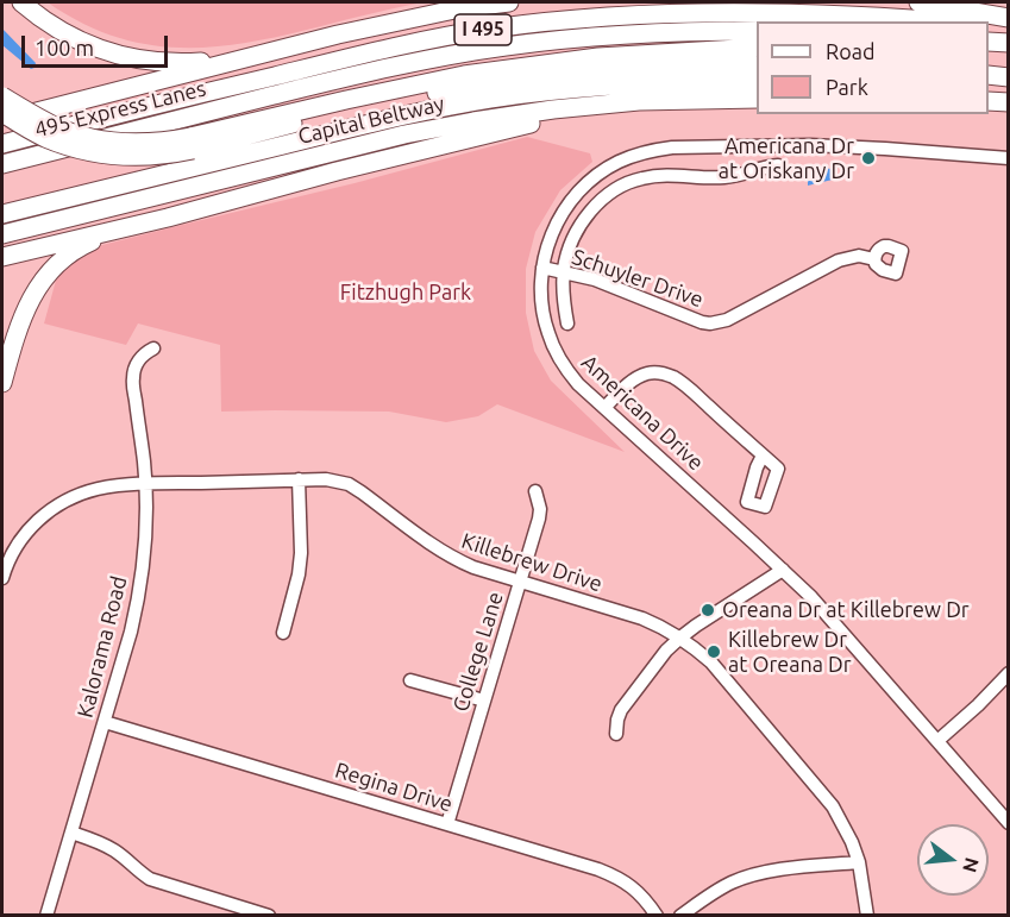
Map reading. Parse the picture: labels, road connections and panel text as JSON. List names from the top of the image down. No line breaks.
{"streets":{"highway":["I 495","495 Express Lanes","Capital Beltway"],"street":["Schuyler Drive","Americana Drive","Killebrew Drive","Kalorama Road","College Lane","Regina Drive"]},"crossings":[["Schuyler Drive","Americana Drive"],["Killebrew Drive","Kalorama Road"],["Killebrew Drive","College Lane"],["Kalorama Road","Regina Drive"],["College Lane","Regina Drive"]],"parks":["Fitzhugh Park"],"places":["Americana Dr at Oriskany Dr","Oreana Dr at Killebrew Dr","Killebrew Dr at Oreana Dr"],"legend":["Road","Park"],"scale_bar":"100 m","north":"right"}
